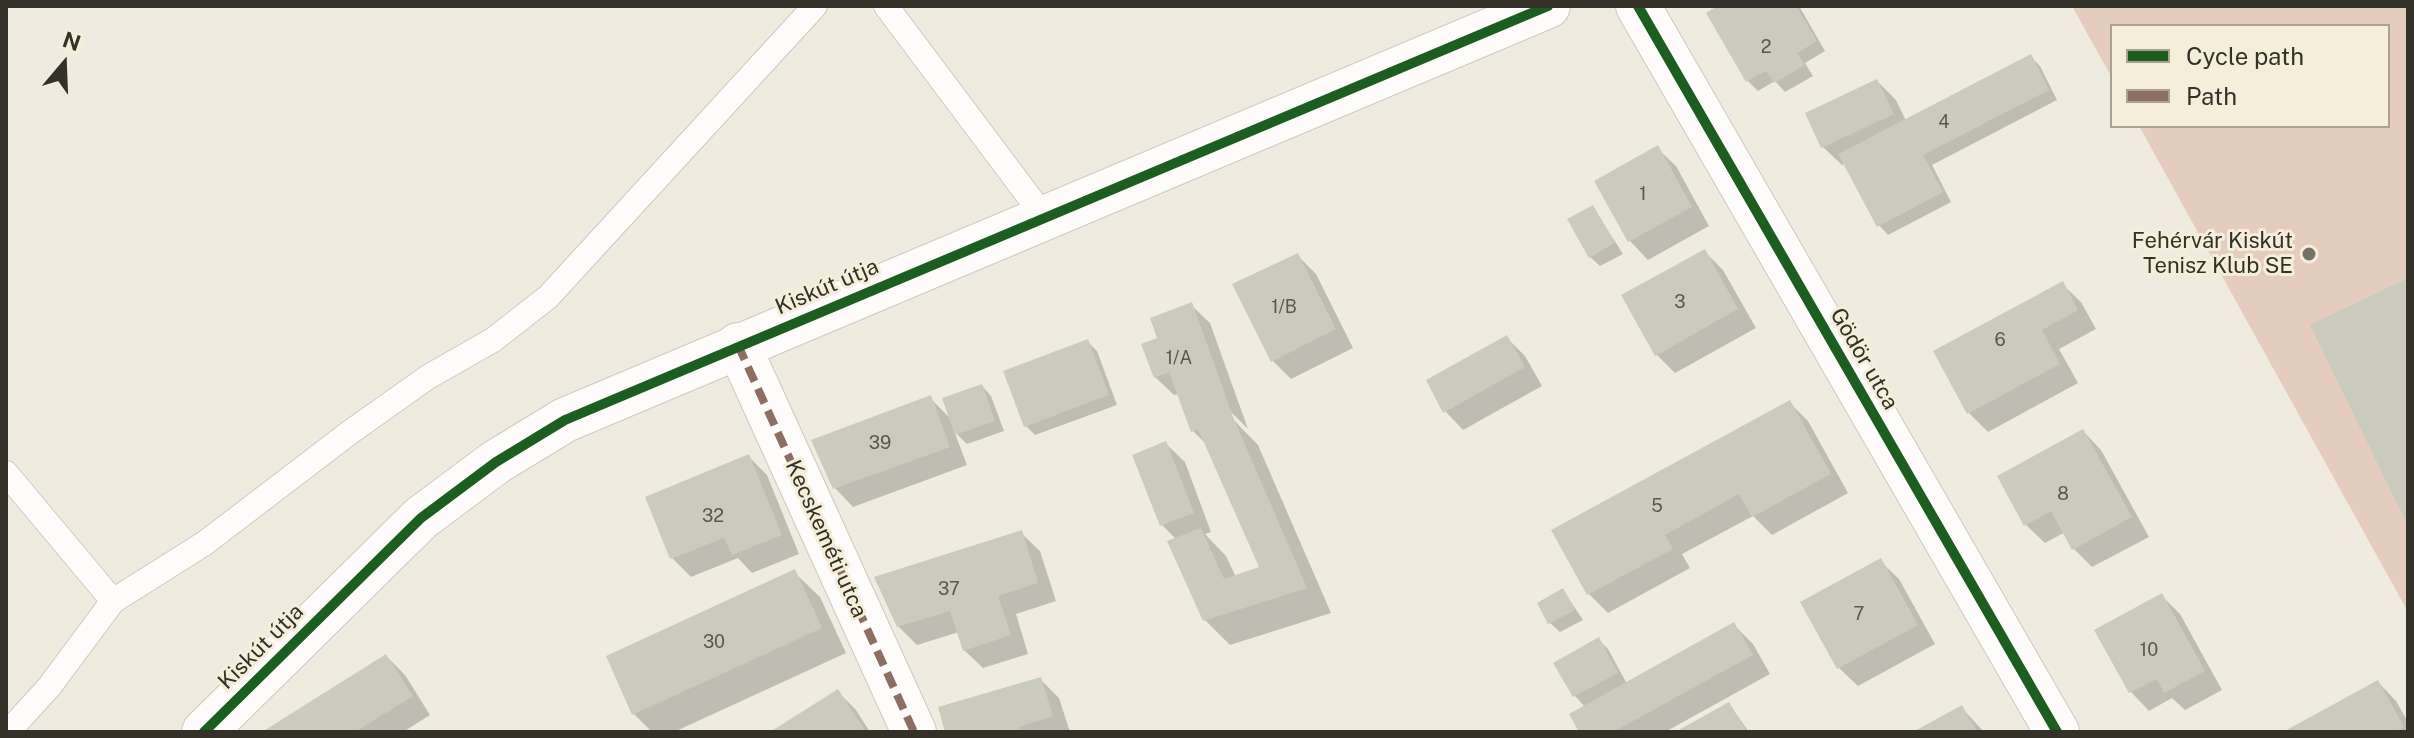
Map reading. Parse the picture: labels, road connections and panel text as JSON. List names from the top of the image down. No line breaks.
{"streets":{"street":["Kiskút útja","Gödör utca","Kecskeméti utca"]},"crossings":[["Kiskút útja","Kecskeméti utca"]],"places":["Fehérvár Kiskút Tenisz Klub SE"],"house_numbers":["2","4","1","3","1/B","6","1/A","39","8","5","32","37","7","30","10"],"legend":["Cycle path","Path"],"north":"top"}
